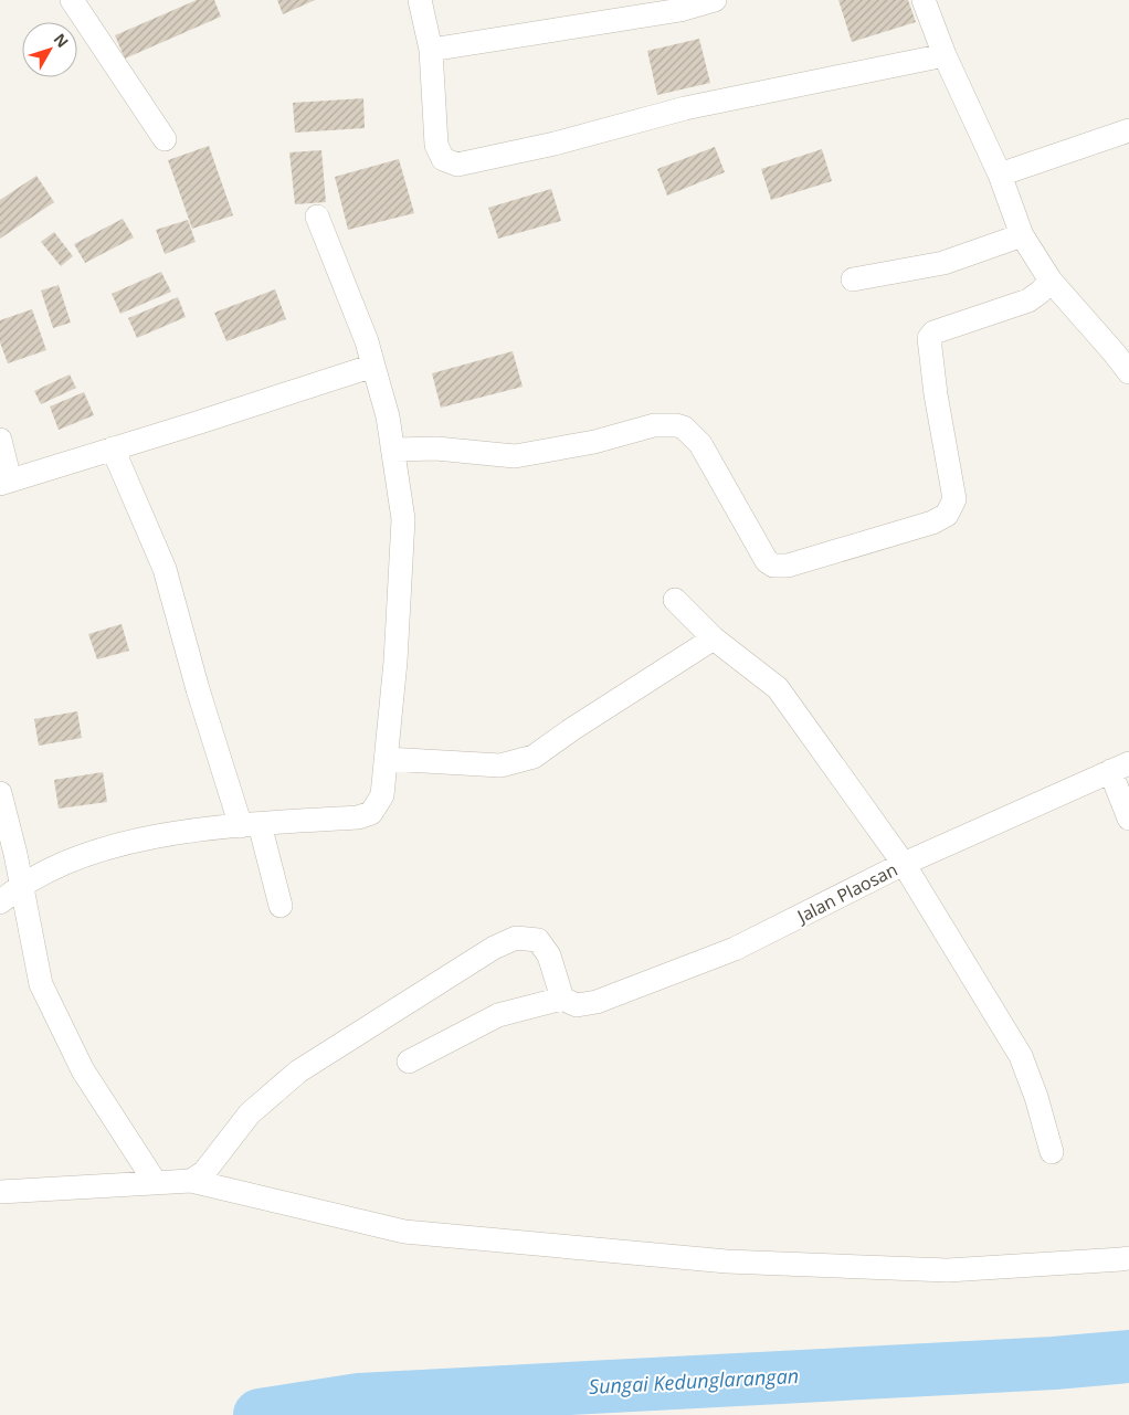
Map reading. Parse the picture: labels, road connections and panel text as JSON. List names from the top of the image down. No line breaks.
{"streets":{"street":["Jalan Plaosan"]},"water":["Sungai Kedunglarangan"],"north":"top right"}
